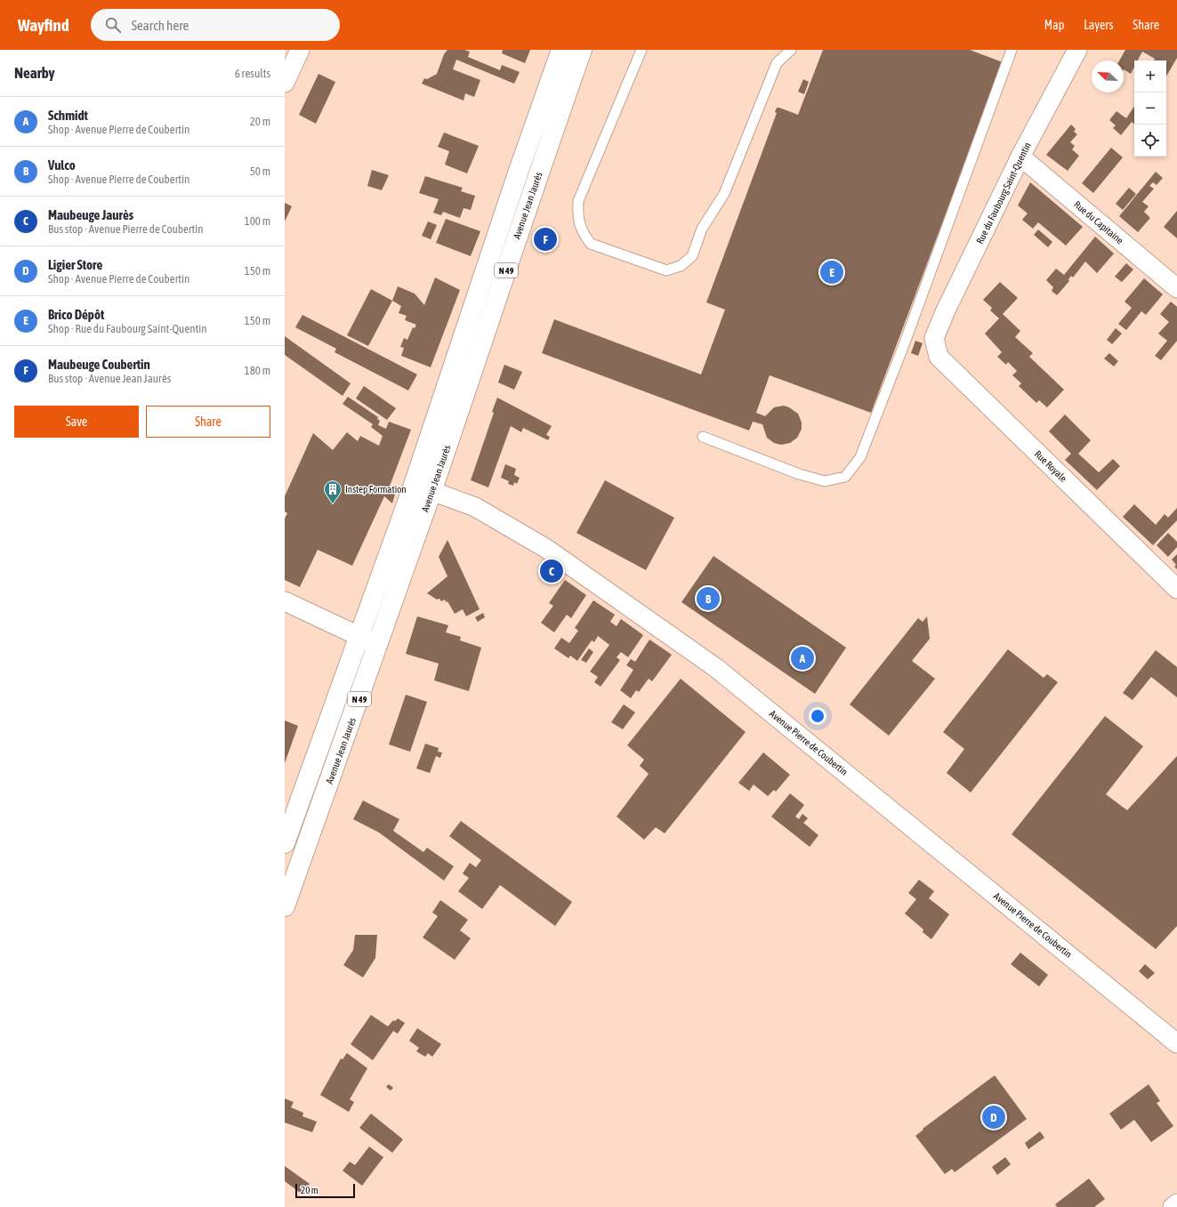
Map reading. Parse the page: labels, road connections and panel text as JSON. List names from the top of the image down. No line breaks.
{"streets":{"main road":["Avenue Jean Jaurès","N 49"],"street":["Rue du Faubourg Saint-Quentin","Rue du Capitaine","Rue Royale","Avenue Pierre de Coubertin"]},"crossings":[["Rue du Faubourg Saint-Quentin","Rue du Capitaine"],["Rue du Faubourg Saint-Quentin","Rue Royale"],["Avenue Jean Jaurès","Avenue Pierre de Coubertin"]],"places":{"building":["Instep Formation"]},"scale_bar":"20 m","north":"top left","page":{"header":"Wayfind","search":"Search here","nav":["Map","Layers","Share"],"heading":["Nearby","6 results"],"map_buttons":["+","−"],"list":[{"mark":"A","name":"Schmidt","note":"Shop · Avenue Pierre de Coubertin","value":"20 m"},{"mark":"B","name":"Vulco","note":"Shop · Avenue Pierre de Coubertin","value":"50 m"},{"mark":"C","name":"Maubeuge Jaurès","note":"Bus stop · Avenue Pierre de Coubertin","value":"100 m"},{"mark":"D","name":"Ligier Store","note":"Shop · Avenue Pierre de Coubertin","value":"150 m"},{"mark":"E","name":"Brico Dépôt","note":"Shop · Rue du Faubourg Saint-Quentin","value":"150 m"},{"mark":"F","name":"Maubeuge Coubertin","note":"Bus stop · Avenue Jean Jaurès","value":"180 m"}],"pins":["F","E","C","B","A","D"],"buttons":["Save","Share"],"scale":"20 m"}}
